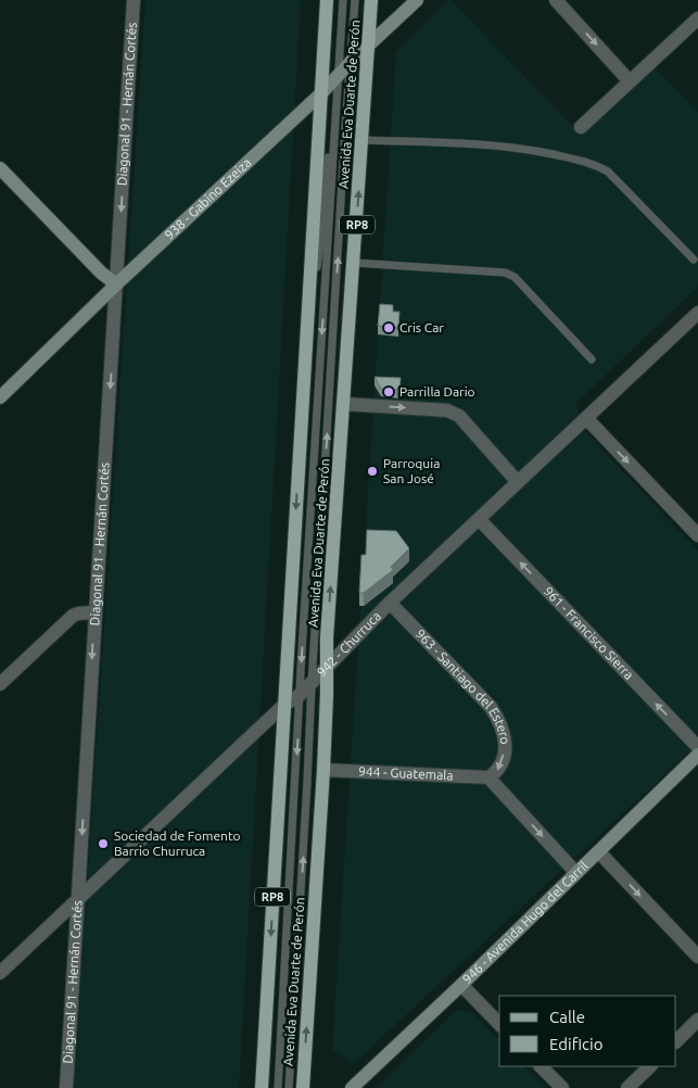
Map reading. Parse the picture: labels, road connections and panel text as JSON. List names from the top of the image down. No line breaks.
{"streets":{"main road":["Avenida Eva Duarte de Perón","RP8"],"street":["Diagonal 91 - Hernán Cortés","938 - Gabino Ezeiza","961 - Francisco Sierra","942 - Churruca","963 - Santiago del Estero","944 - Guatemala","946 - Avenida Hugo del Carril"]},"crossings":[["Avenida Eva Duarte de Perón","938 - Gabino Ezeiza"],["Avenida Eva Duarte de Perón","942 - Churruca"],["Avenida Eva Duarte de Perón","944 - Guatemala"],["Diagonal 91 - Hernán Cortés","938 - Gabino Ezeiza"],["Diagonal 91 - Hernán Cortés","942 - Churruca"],["961 - Francisco Sierra","942 - Churruca"],["942 - Churruca","963 - Santiago del Estero"],["963 - Santiago del Estero","944 - Guatemala"]],"one_way":["Diagonal 91 - Hernán Cortés","961 - Francisco Sierra"],"places":["Cris Car","Parrilla Dario","Parroquia San José","Sociedad de Fomento Barrio Churruca"],"legend":["Calle","Edificio"]}
